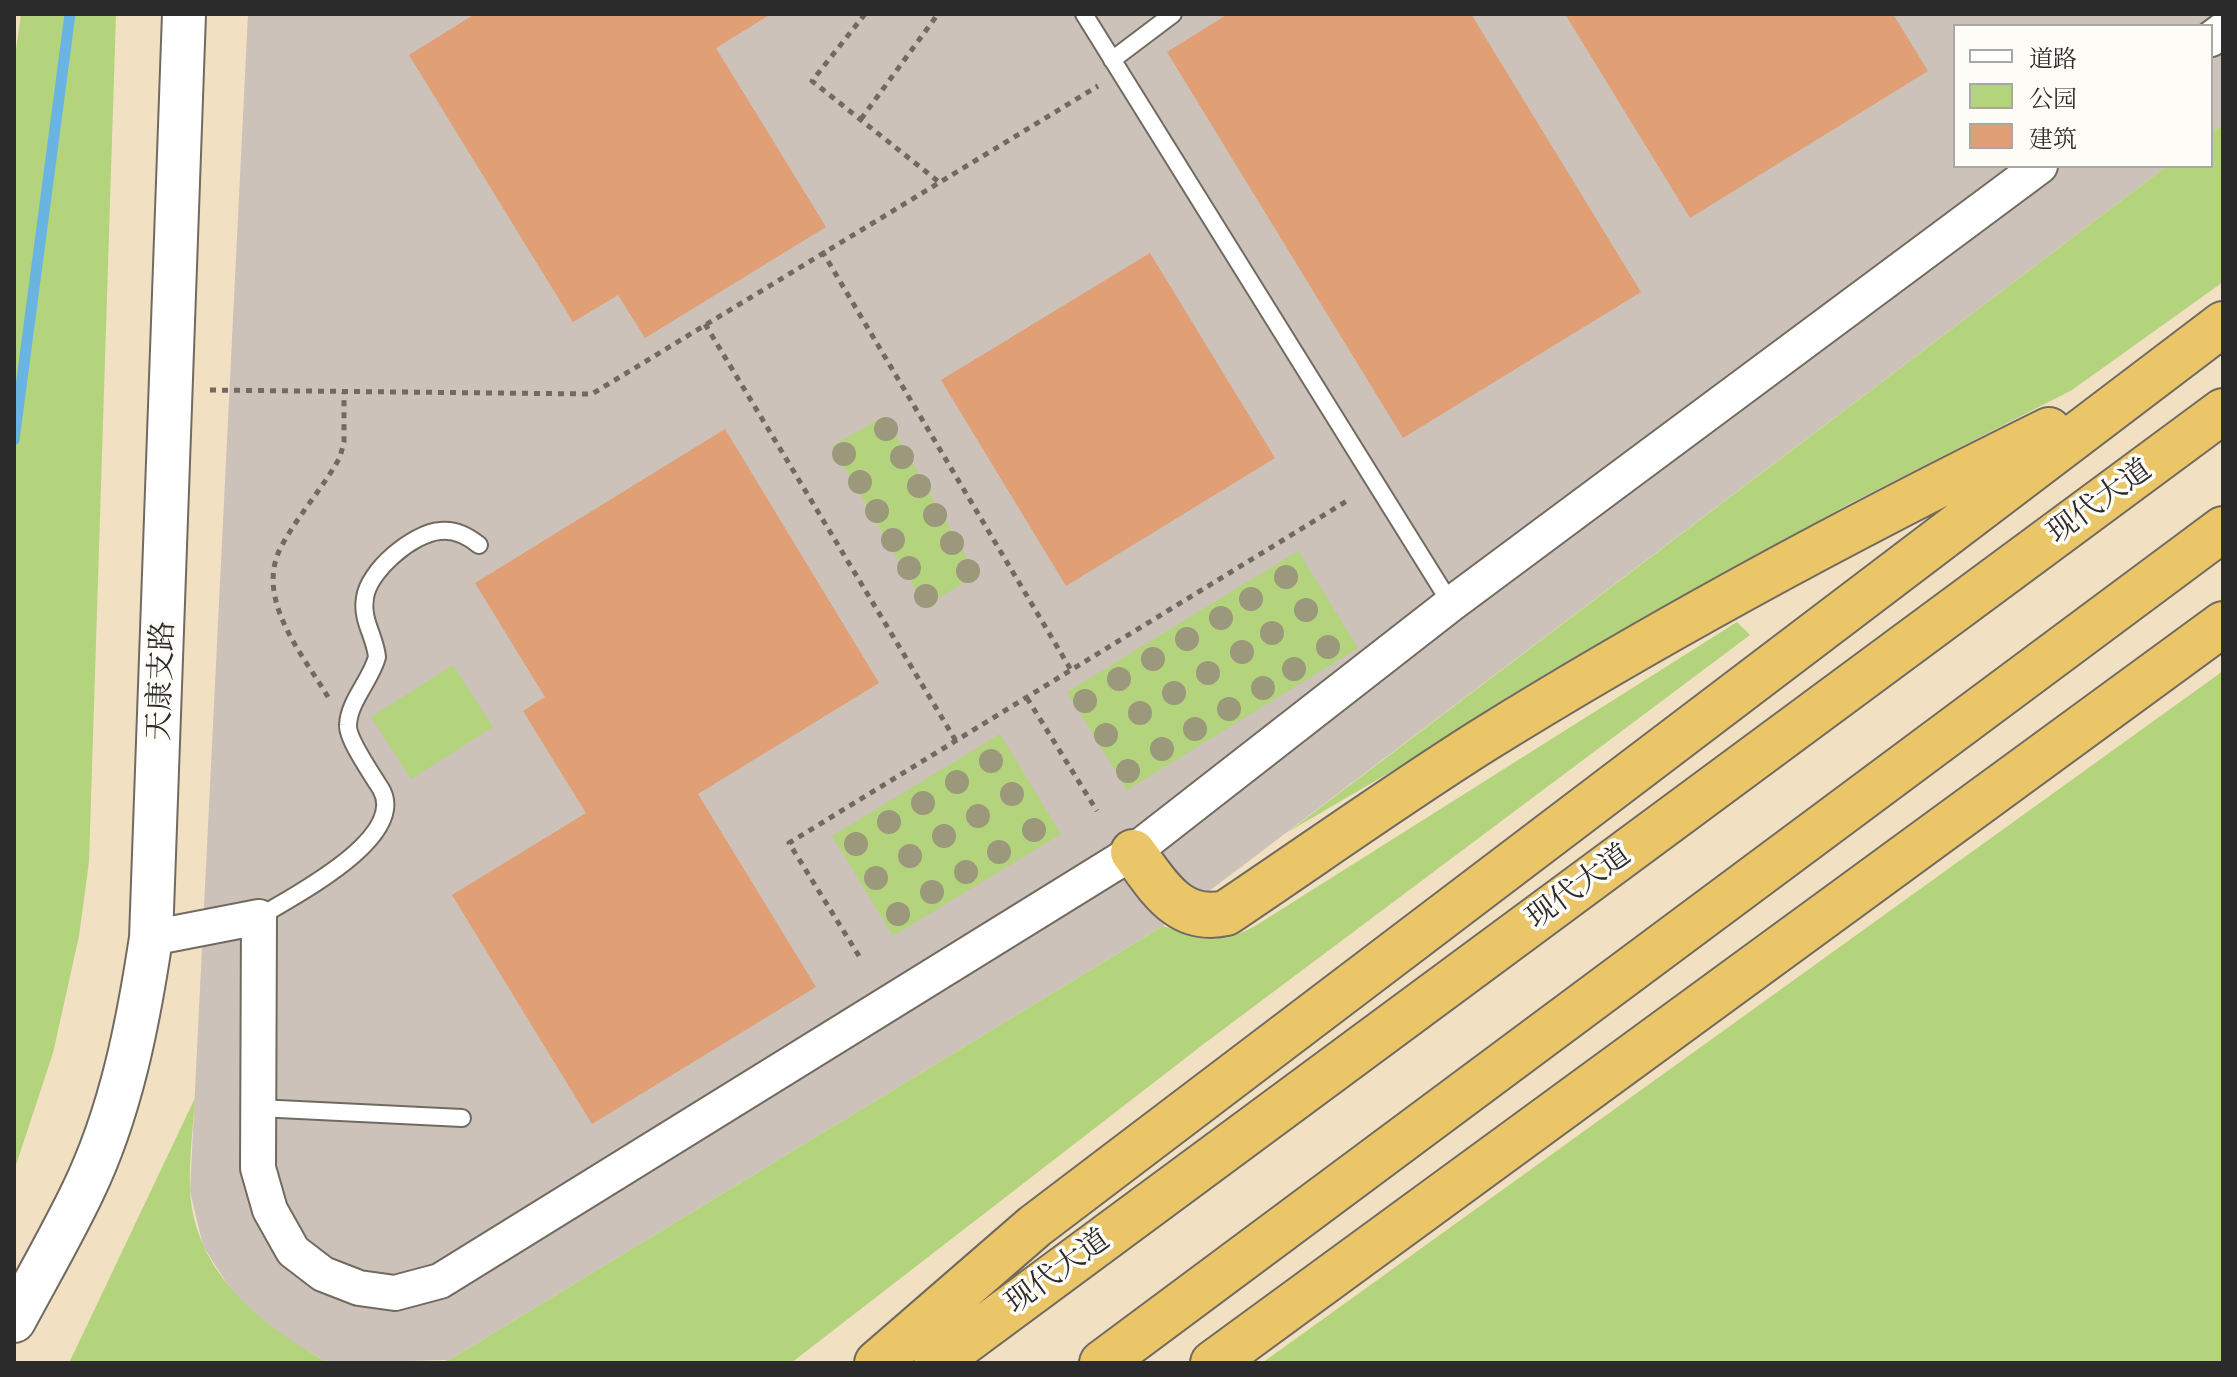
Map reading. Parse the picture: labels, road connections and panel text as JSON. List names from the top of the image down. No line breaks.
{"streets":{"highway":["现代大道"],"street":["天康支路"]},"legend":["道路","公园","建筑"]}
